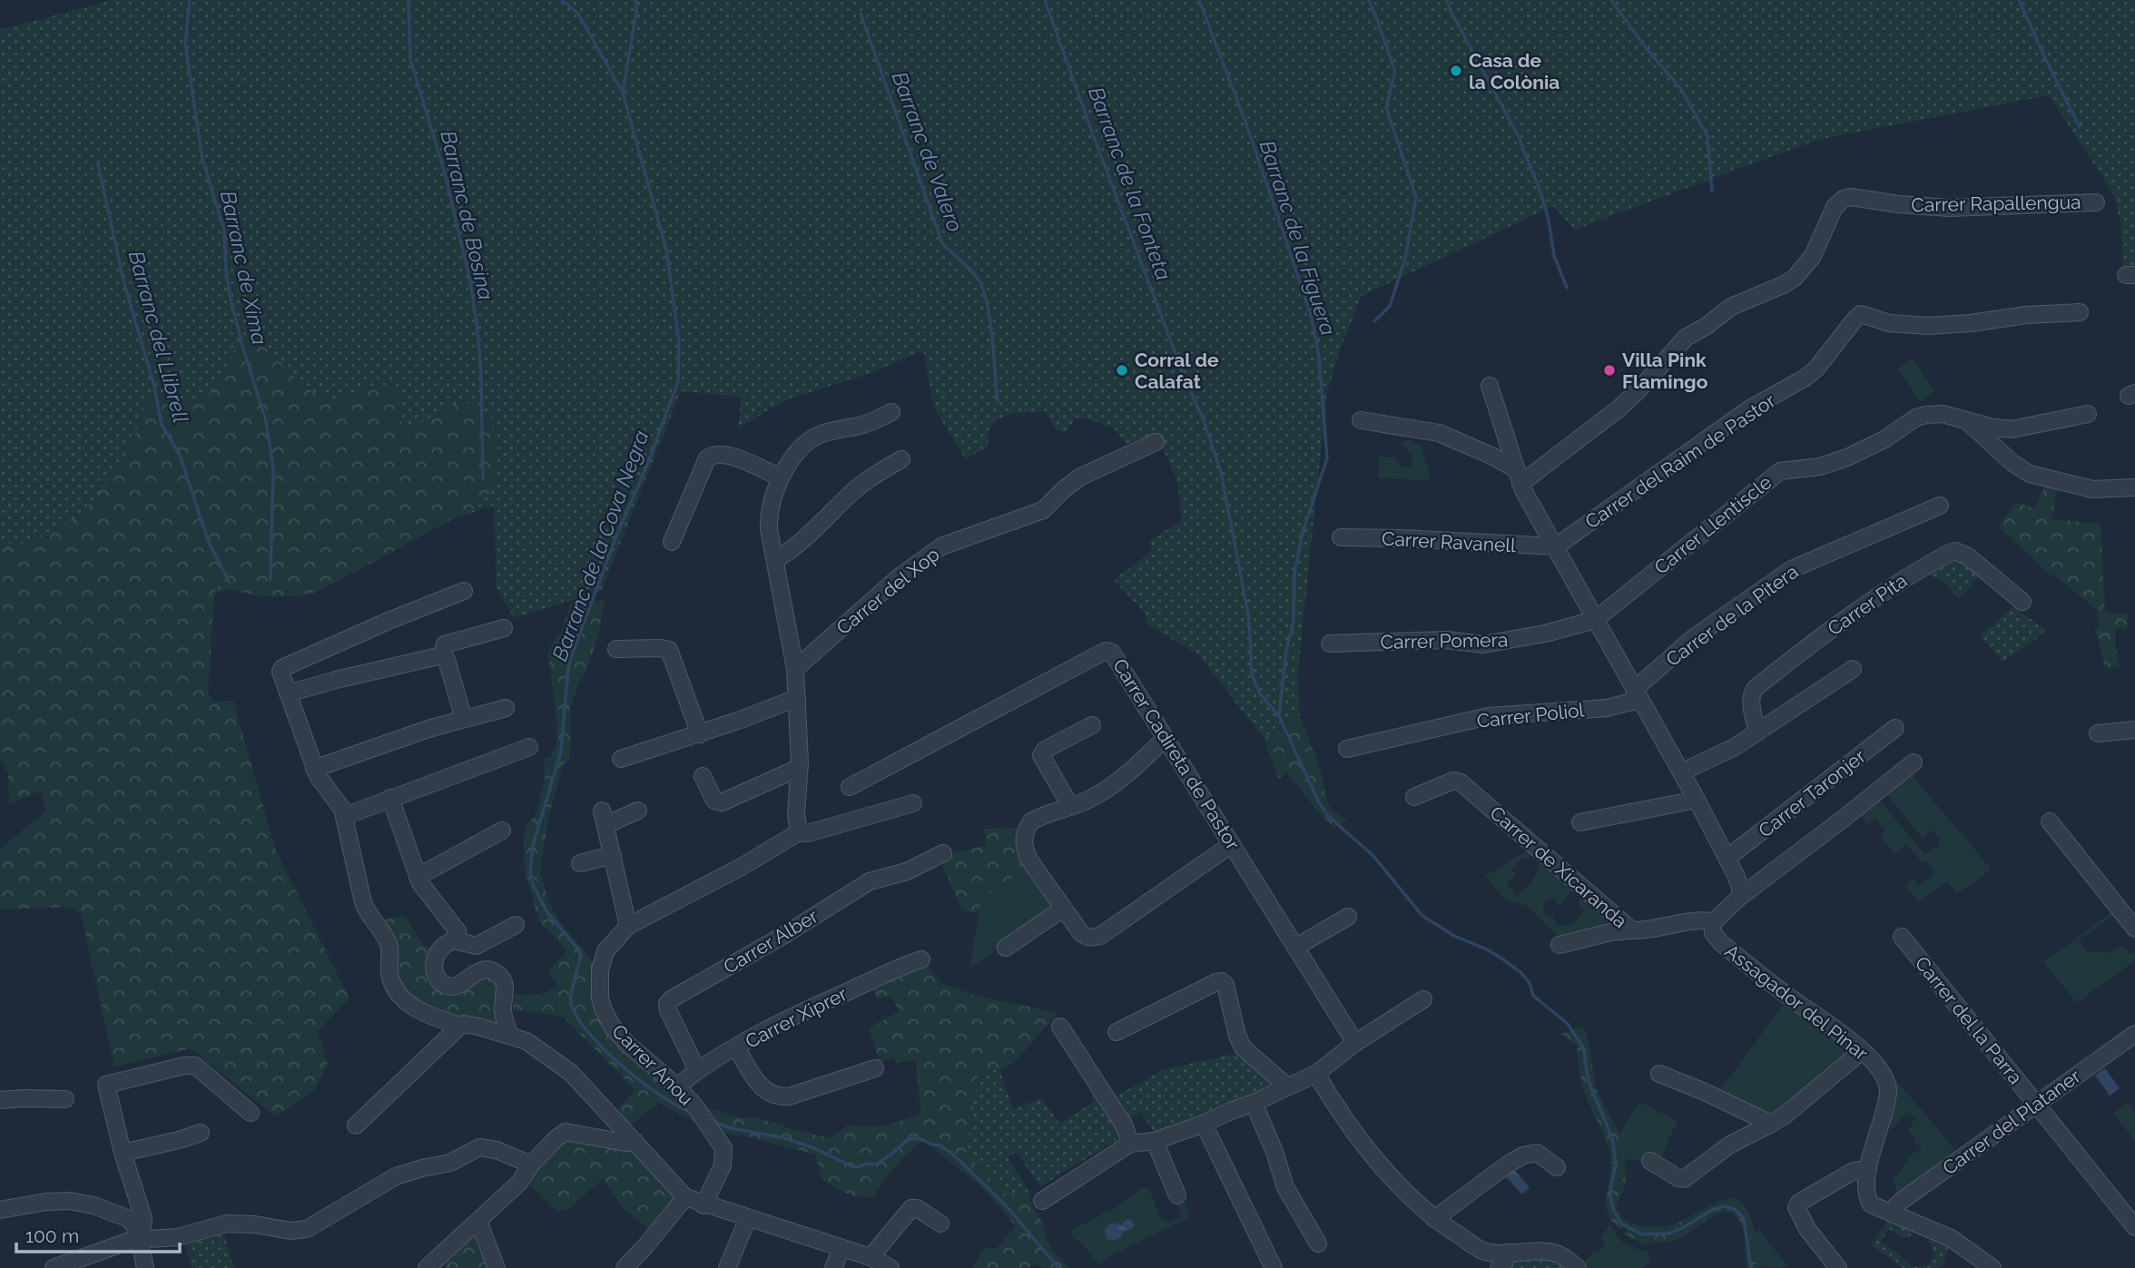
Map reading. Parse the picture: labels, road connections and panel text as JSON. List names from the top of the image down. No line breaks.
{"streets":{"street":["Carrer Rapallengua","Carrer del Raim de Pastor","Carrer Llentiscle","Carrer Ravanell","Carrer del Xop","Carrer Pita","Carrer de la Pitera","Carrer Pomera","Carrer Poliol","Carrer Cadireta de Pastor","Carrer Taronjer","Carrer de Xicaranda","Carrer Alber","Assagador del Pinar","Carrer Xiprer","Carrer del la Parra","Carrer Anou","Carrer del Plataner"]},"crossings":[["Carrer del Raim de Pastor","Carrer Ravanell"],["Carrer Llentiscle","Carrer Pomera"],["Carrer de la Pitera","Carrer Poliol"],["Carrer de Xicaranda","Assagador del Pinar"],["Carrer Alber","Carrer Xiprer"],["Assagador del Pinar","Carrer del Plataner"],["Carrer Xiprer","Carrer Anou"],["Carrer del la Parra","Carrer del Plataner"]],"water":["Barranc de Valero","Barranc de la Fonteta","Barranc de Bosina","Barranc de la Figuera","Barranc de Xima","Barranc del Llibrell","Barranc de la Cova Negra"],"places":["Casa de la Colònia","Corral de Calafat","Villa Pink Flamingo"],"scale_bar":"100 m"}
